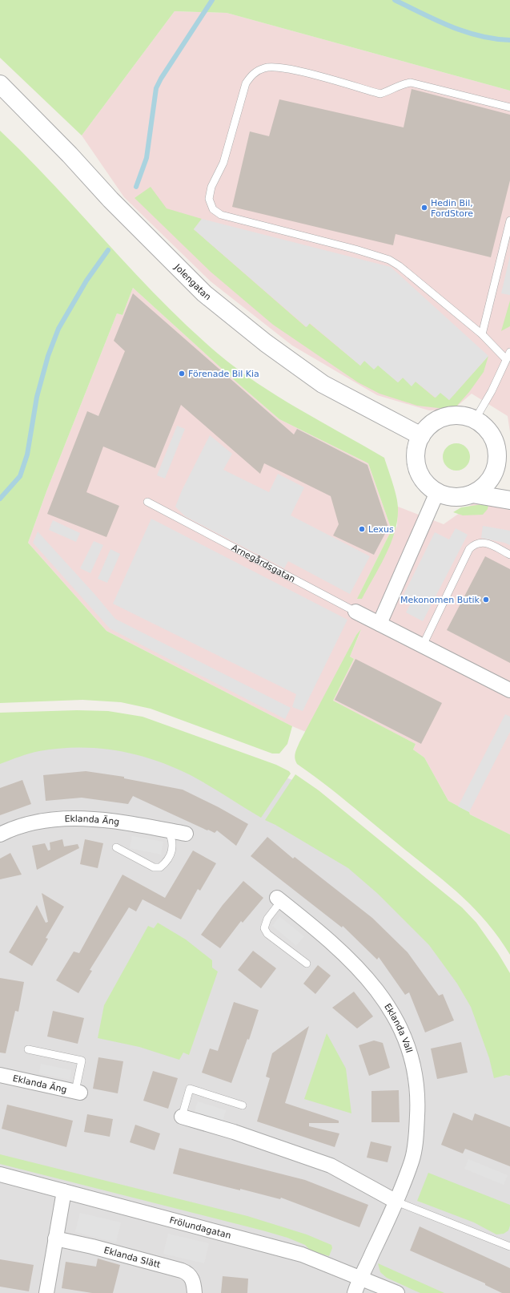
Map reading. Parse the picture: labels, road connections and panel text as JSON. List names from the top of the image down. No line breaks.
{"streets":{"street":["Jolengatan","Arnegårdsgatan","Eklanda Äng","Eklanda Vall","Frölundagatan","Eklanda Slätt"]},"crossings":[["Eklanda Vall","Frölundagatan"]],"places":["Hedin Bil, FordStore","Förenade Bil Kia","Lexus","Mekonomen Butik"]}
